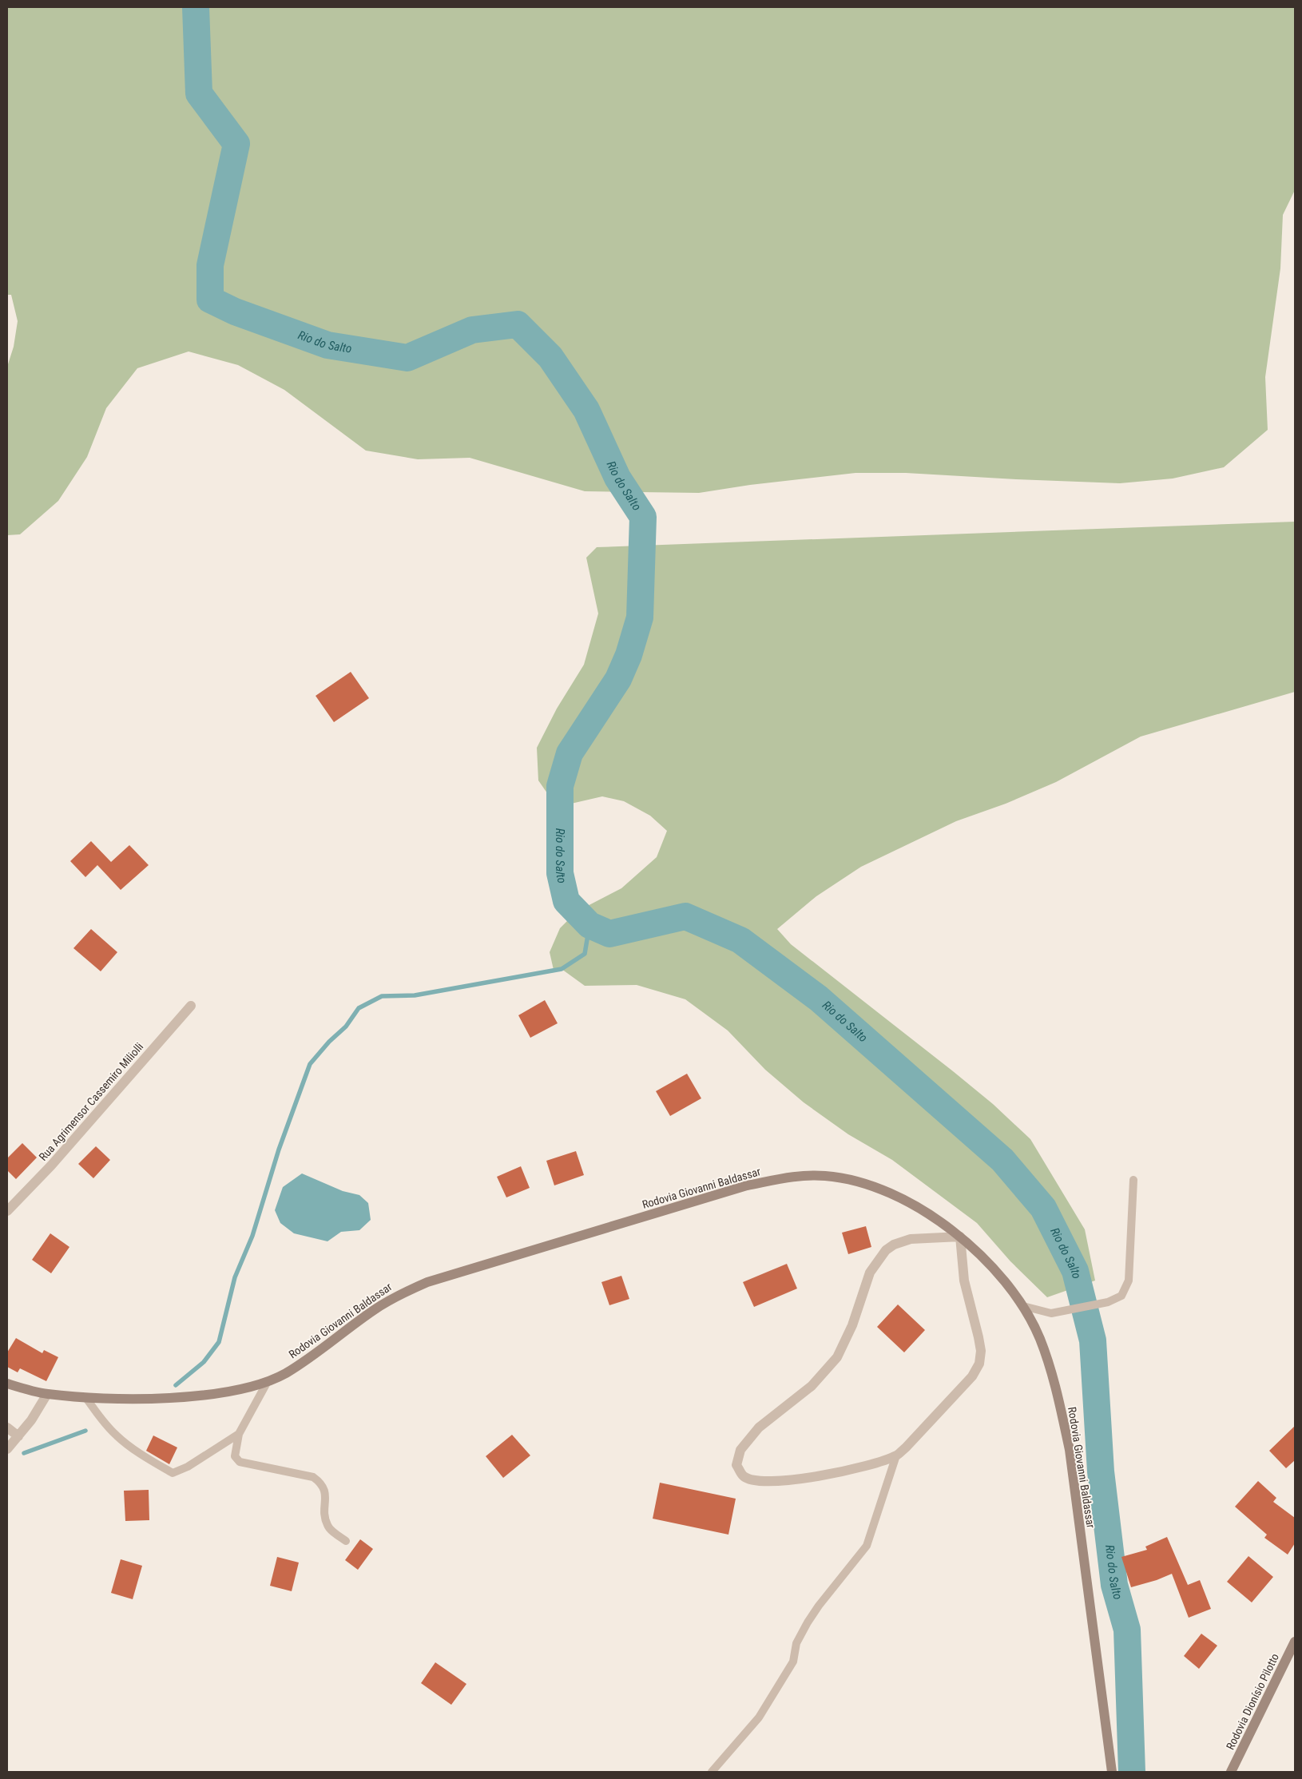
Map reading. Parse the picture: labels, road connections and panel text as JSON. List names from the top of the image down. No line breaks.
{"streets":{"street":["Rua Agrimensor Cassemiro Miliolli","Rodovia Giovanni Baldassar","Rodovia Dionísio Pilotto"]},"water":["Rio do Salto"]}
